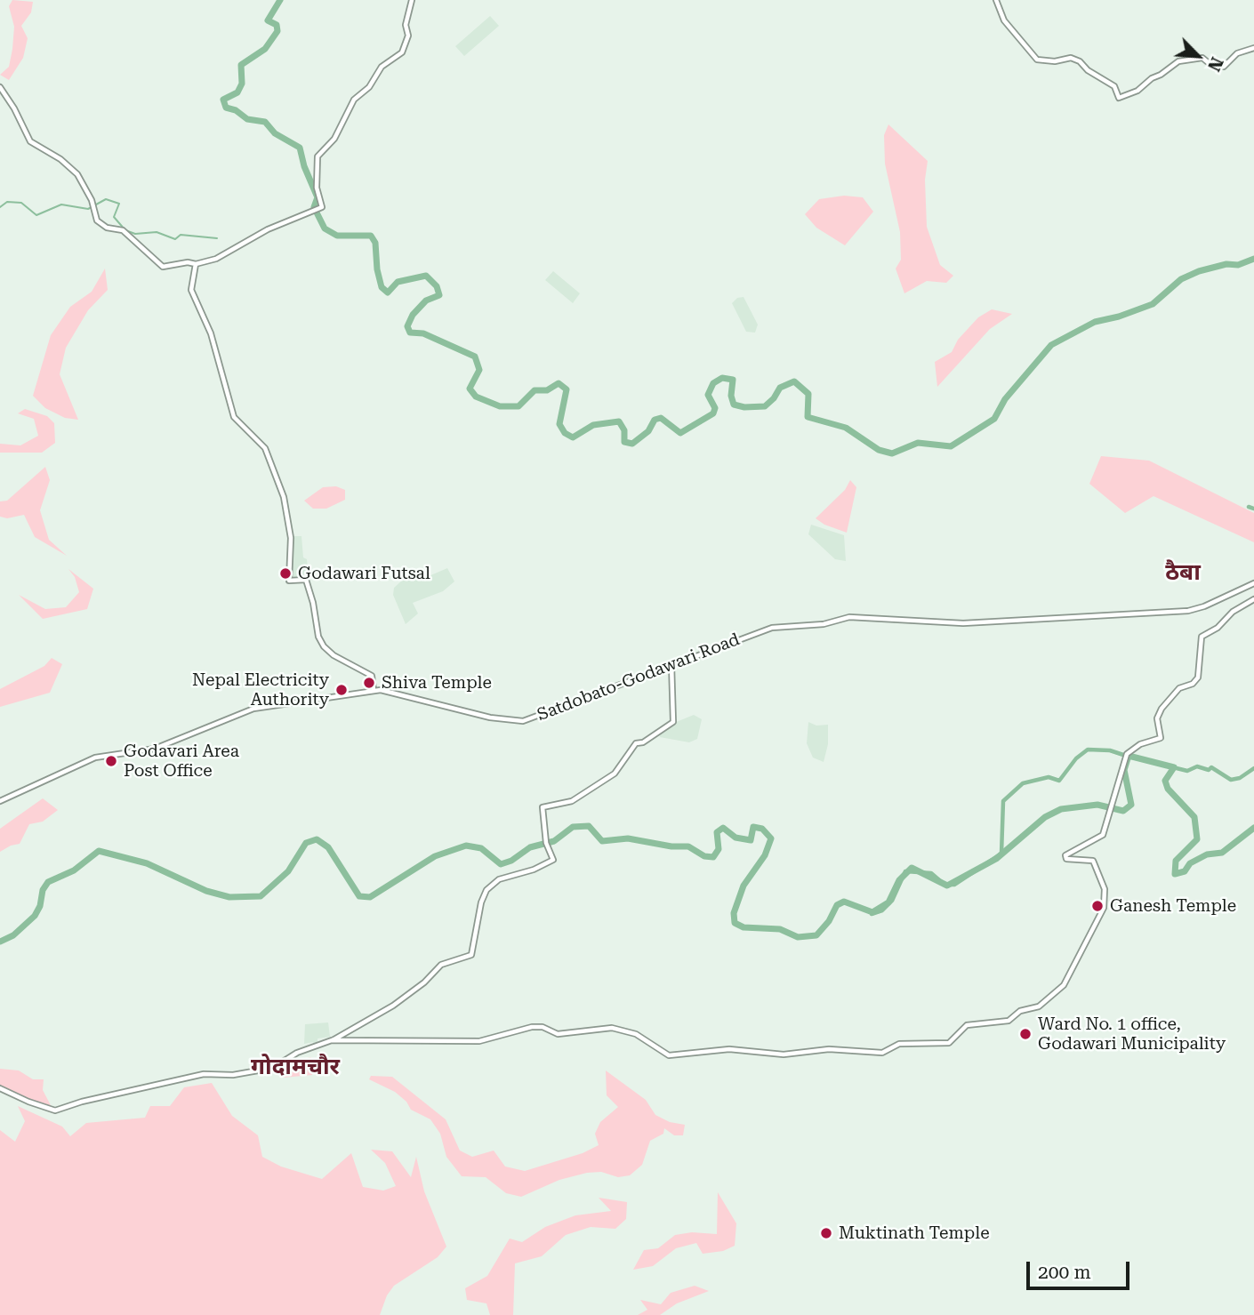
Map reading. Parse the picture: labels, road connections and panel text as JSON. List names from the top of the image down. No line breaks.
{"streets":{"street":["Satdobato-Godawari Road"]},"districts":["ठैबा","गोदामचौर"],"places":["Godawari Futsal","Shiva Temple","Nepal Electricity Authority","Godavari Area Post Office","Ganesh Temple","Ward No. 1 office, Godawari Municipality","Muktinath Temple"],"scale_bar":"200 m","north":"bottom right"}
